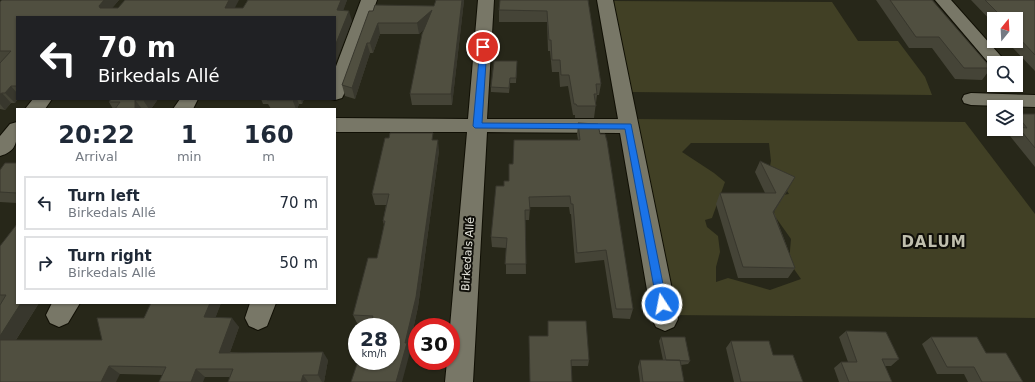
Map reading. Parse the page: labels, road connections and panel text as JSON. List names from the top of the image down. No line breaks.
{"streets":{"street":["Birkedals Allé"]},"districts":["DALUM"],"north":"top","page":{"turn":["70 m","Birkedals Allé"],"eta":["20:22","Arrival","1","min","160","m"],"list":[{"name":"Turn left","note":"Birkedals Allé","value":"70 m"},{"name":"Turn right","note":"Birkedals Allé","value":"50 m"}],"speed":"28 km/h","limit":"30"}}
